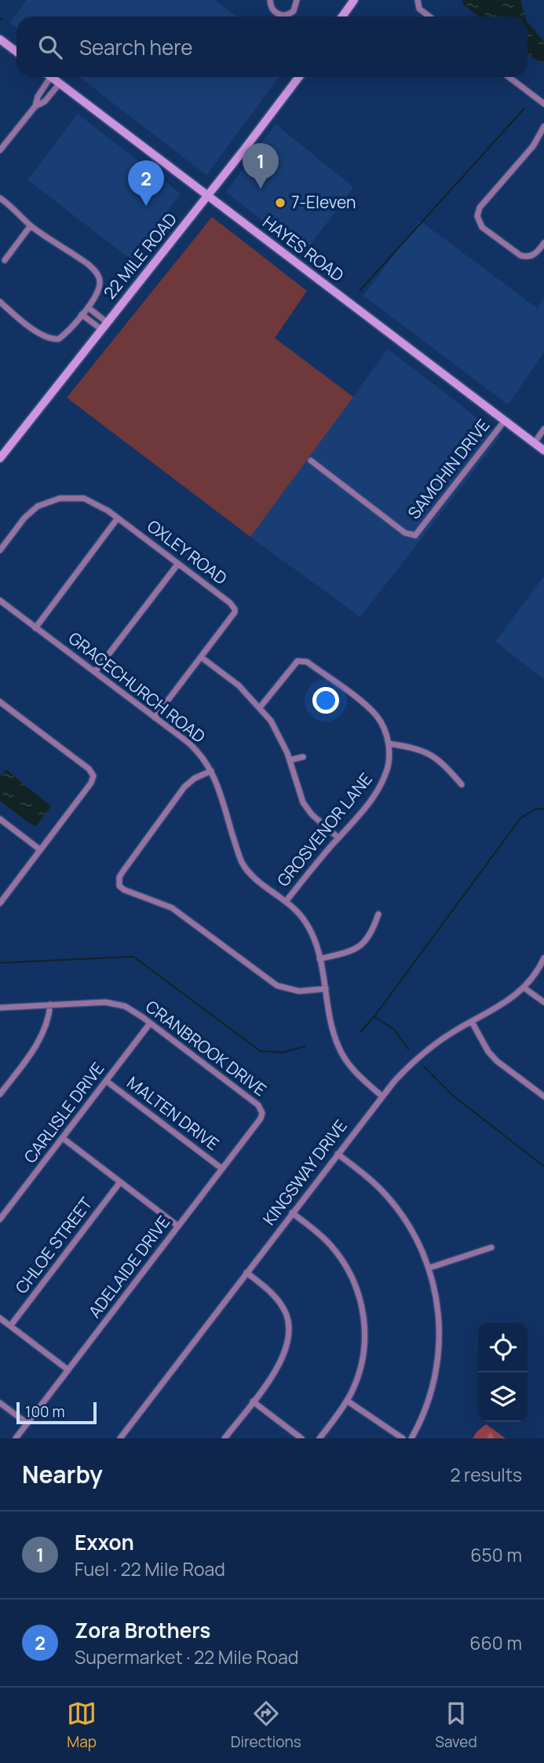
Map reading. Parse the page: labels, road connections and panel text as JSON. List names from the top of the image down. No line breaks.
{"streets":{"main road":["HAYES ROAD","22 MILE ROAD"],"street":["SAMOHIN DRIVE","OXLEY ROAD","GRACECHURCH ROAD","GROSVENOR LANE","CRANBROOK DRIVE","CARLISLE DRIVE","MALTEN DRIVE","KINGSWAY DRIVE","CHLOE STREET","ADELAIDE DRIVE"]},"crossings":[["HAYES ROAD","22 MILE ROAD"],["HAYES ROAD","SAMOHIN DRIVE"],["GRACECHURCH ROAD","GROSVENOR LANE"],["GRACECHURCH ROAD","KINGSWAY DRIVE"],["CRANBROOK DRIVE","CARLISLE DRIVE"],["CRANBROOK DRIVE","ADELAIDE DRIVE"],["CARLISLE DRIVE","MALTEN DRIVE"],["MALTEN DRIVE","ADELAIDE DRIVE"]],"places":["7-Eleven"],"scale_bar":"100 m","page":{"search":"Search here","pins":["1","2"],"scale":"100 m","heading":["Nearby","2 results"],"list":[{"mark":"1","name":"Exxon","note":"Fuel · 22 Mile Road","value":"650 m"},{"mark":"2","name":"Zora Brothers","note":"Supermarket · 22 Mile Road","value":"660 m"}],"nav":["Map","Directions","Saved"]}}
